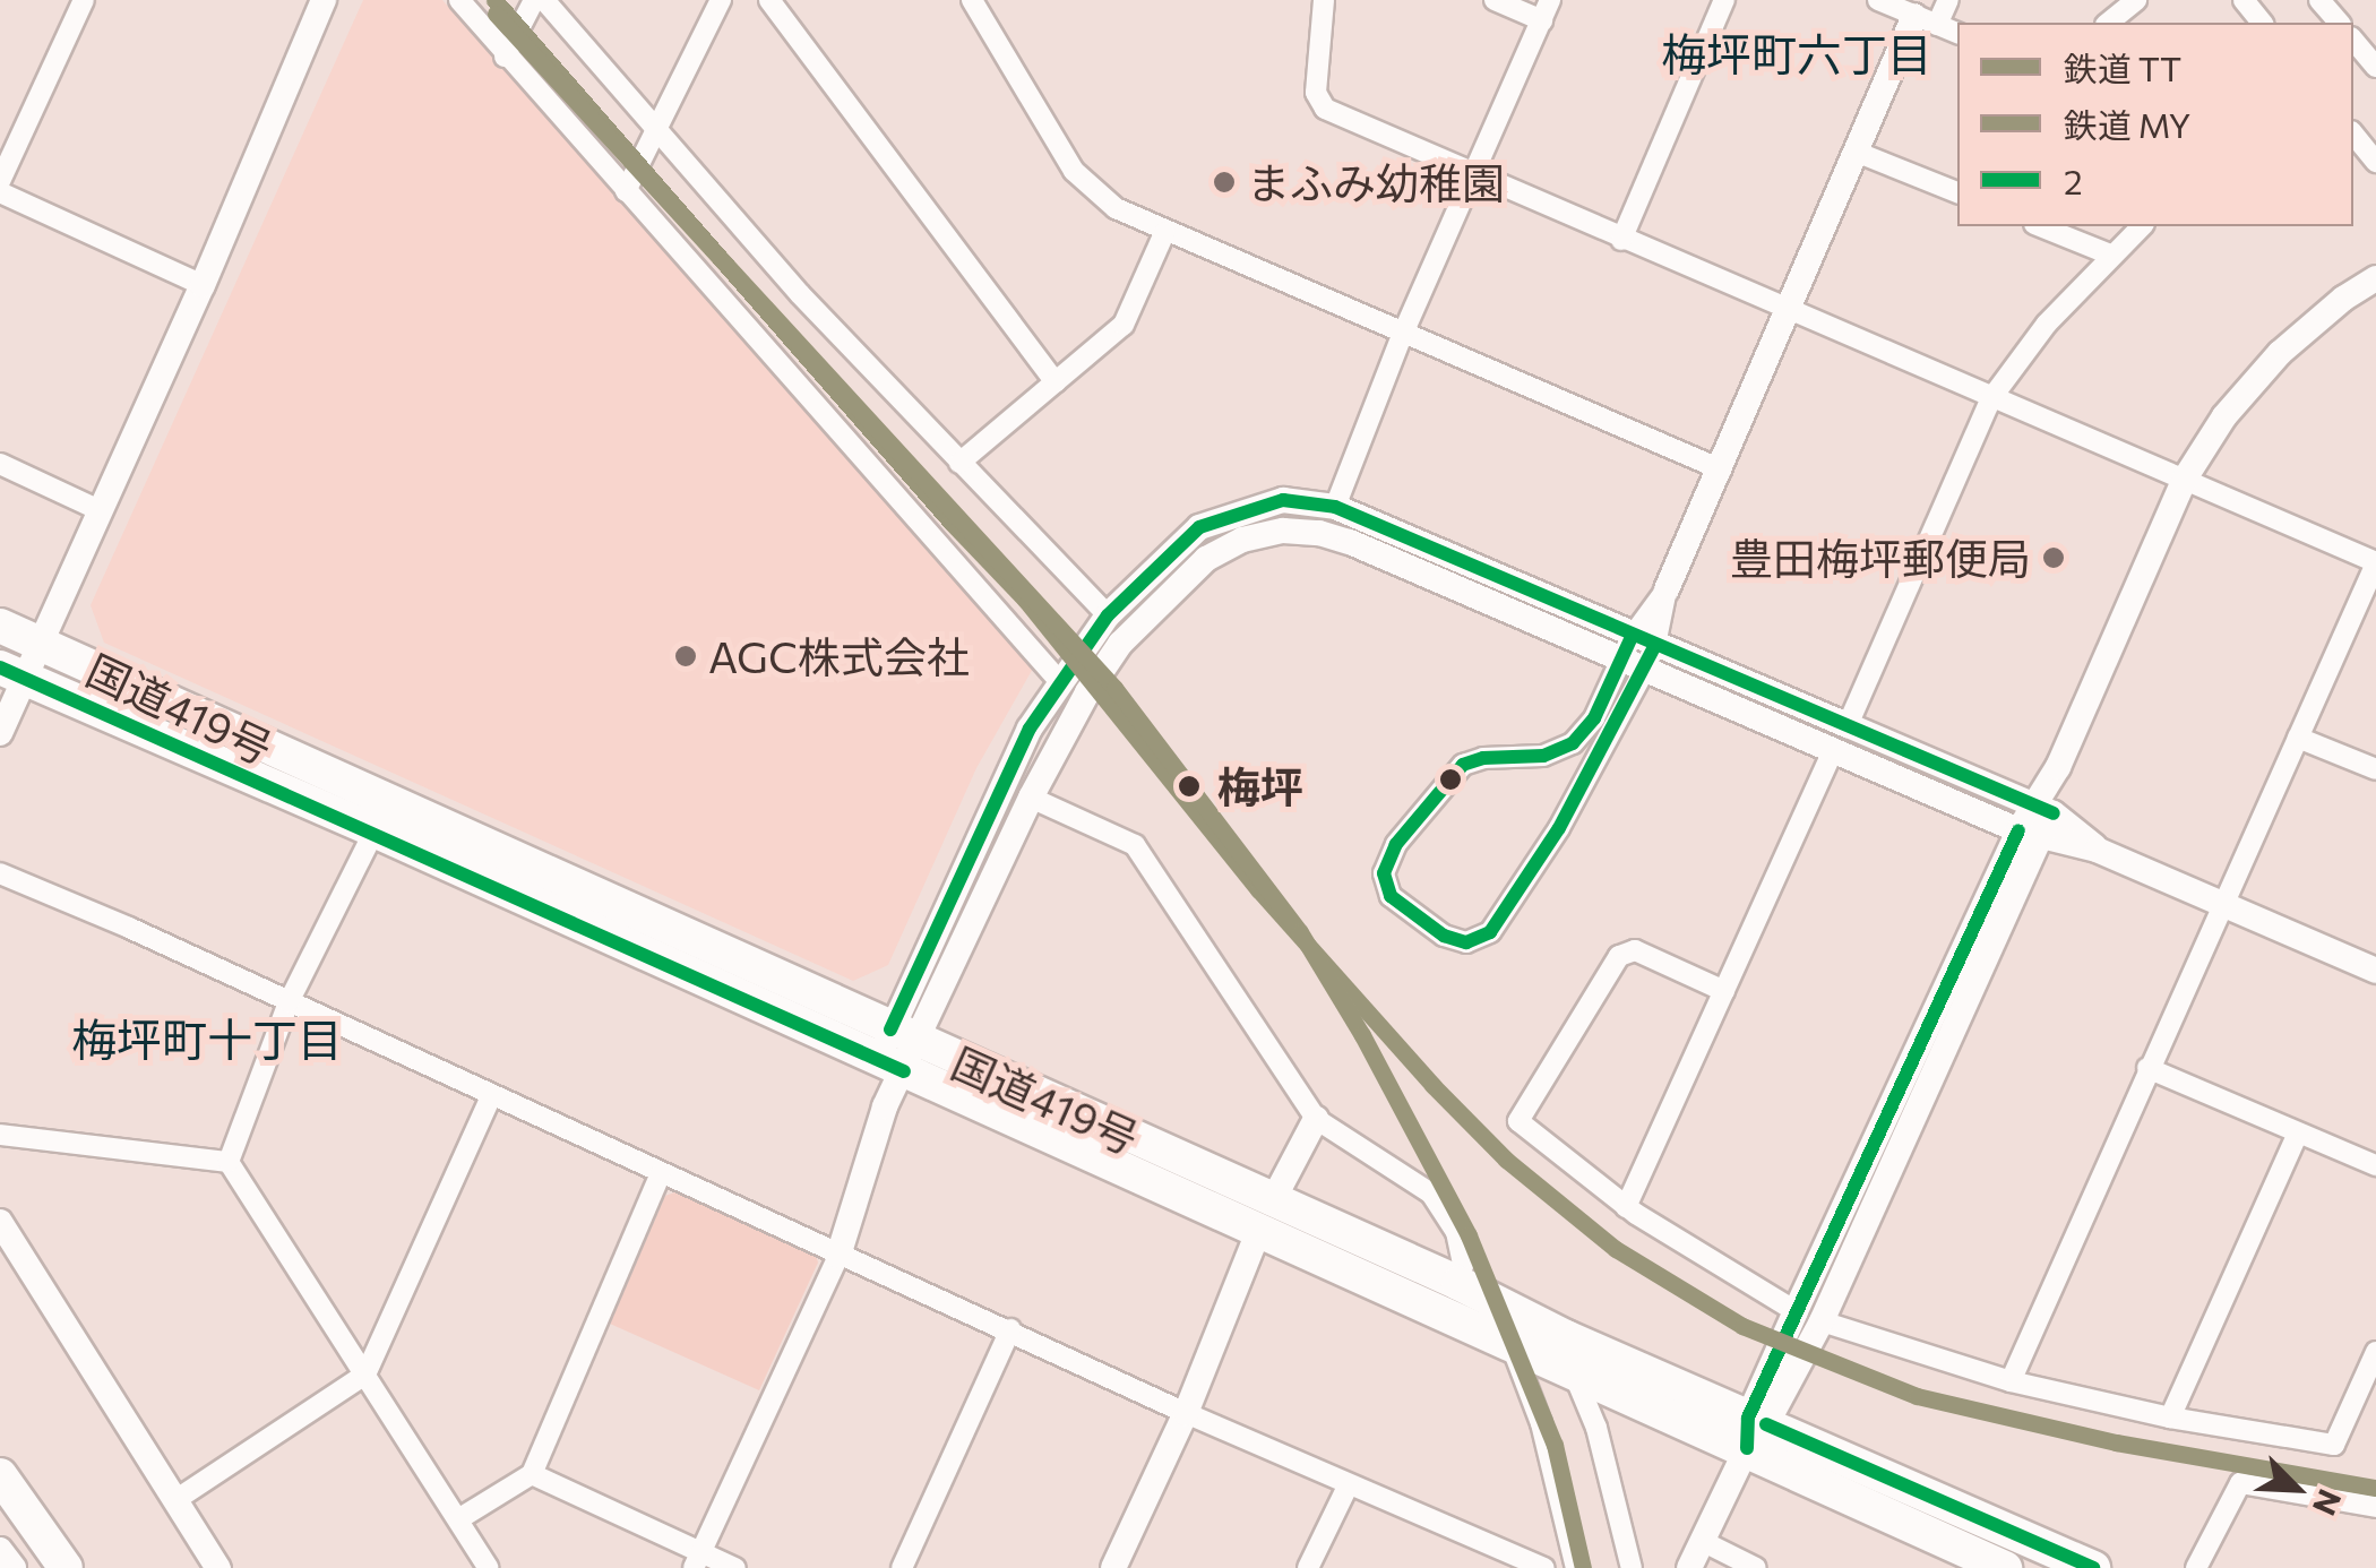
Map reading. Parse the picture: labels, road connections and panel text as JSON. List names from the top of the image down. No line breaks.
{"streets":{"highway":["国道419号"]},"districts":["梅坪町六丁目","梅坪町十丁目"],"places":["まふみ幼稚園","豊田梅坪郵便局","AGC株式会社","梅坪"],"lines":["rail line TT","rail line MY","transit line 2"],"legend":["鉄道 TT","鉄道 MY","2"],"north":"bottom right"}
